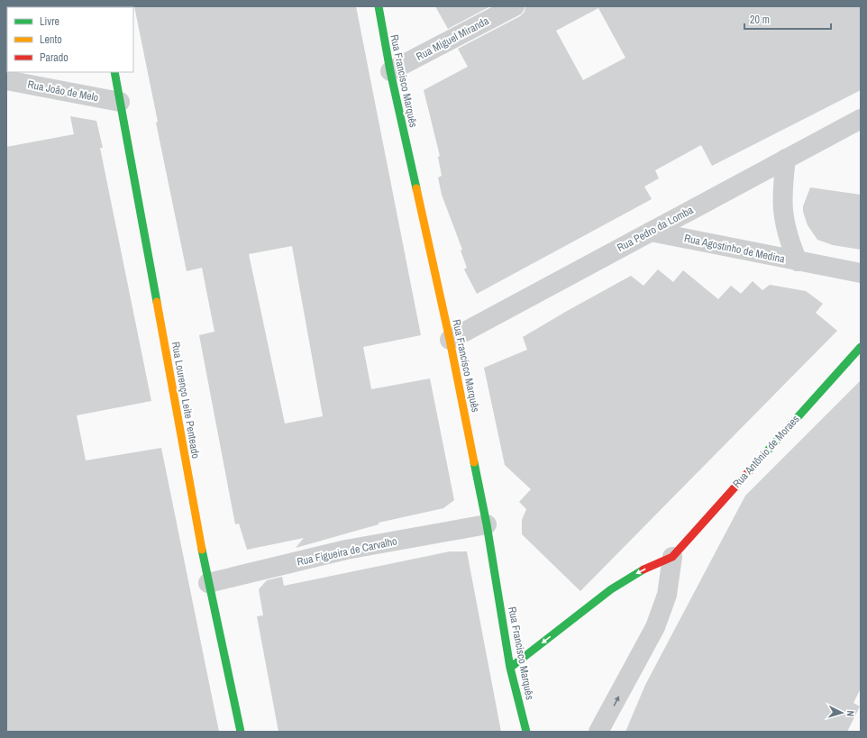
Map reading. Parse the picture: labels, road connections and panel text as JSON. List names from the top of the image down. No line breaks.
{"streets":{"street":["Rua Miguel Miranda","Rua Francisco Marquês","Rua João de Melo","Rua Pedro da Lomba","Rua Agostinho de Medina","Rua Lourenço Leite Penteado","Rua Antônio de Moraes","Rua Figueira de Carvalho"]},"crossings":[["Rua Miguel Miranda","Rua Francisco Marquês"],["Rua Francisco Marquês","Rua Pedro da Lomba"],["Rua Francisco Marquês","Rua Antônio de Moraes"],["Rua Francisco Marquês","Rua Figueira de Carvalho"],["Rua João de Melo","Rua Lourenço Leite Penteado"],["Rua Pedro da Lomba","Rua Agostinho de Medina"],["Rua Lourenço Leite Penteado","Rua Figueira de Carvalho"]],"one_way":["Rua Antônio de Moraes"],"legend":["Livre","Lento","Parado"],"scale_bar":"20 m","north":"right"}
